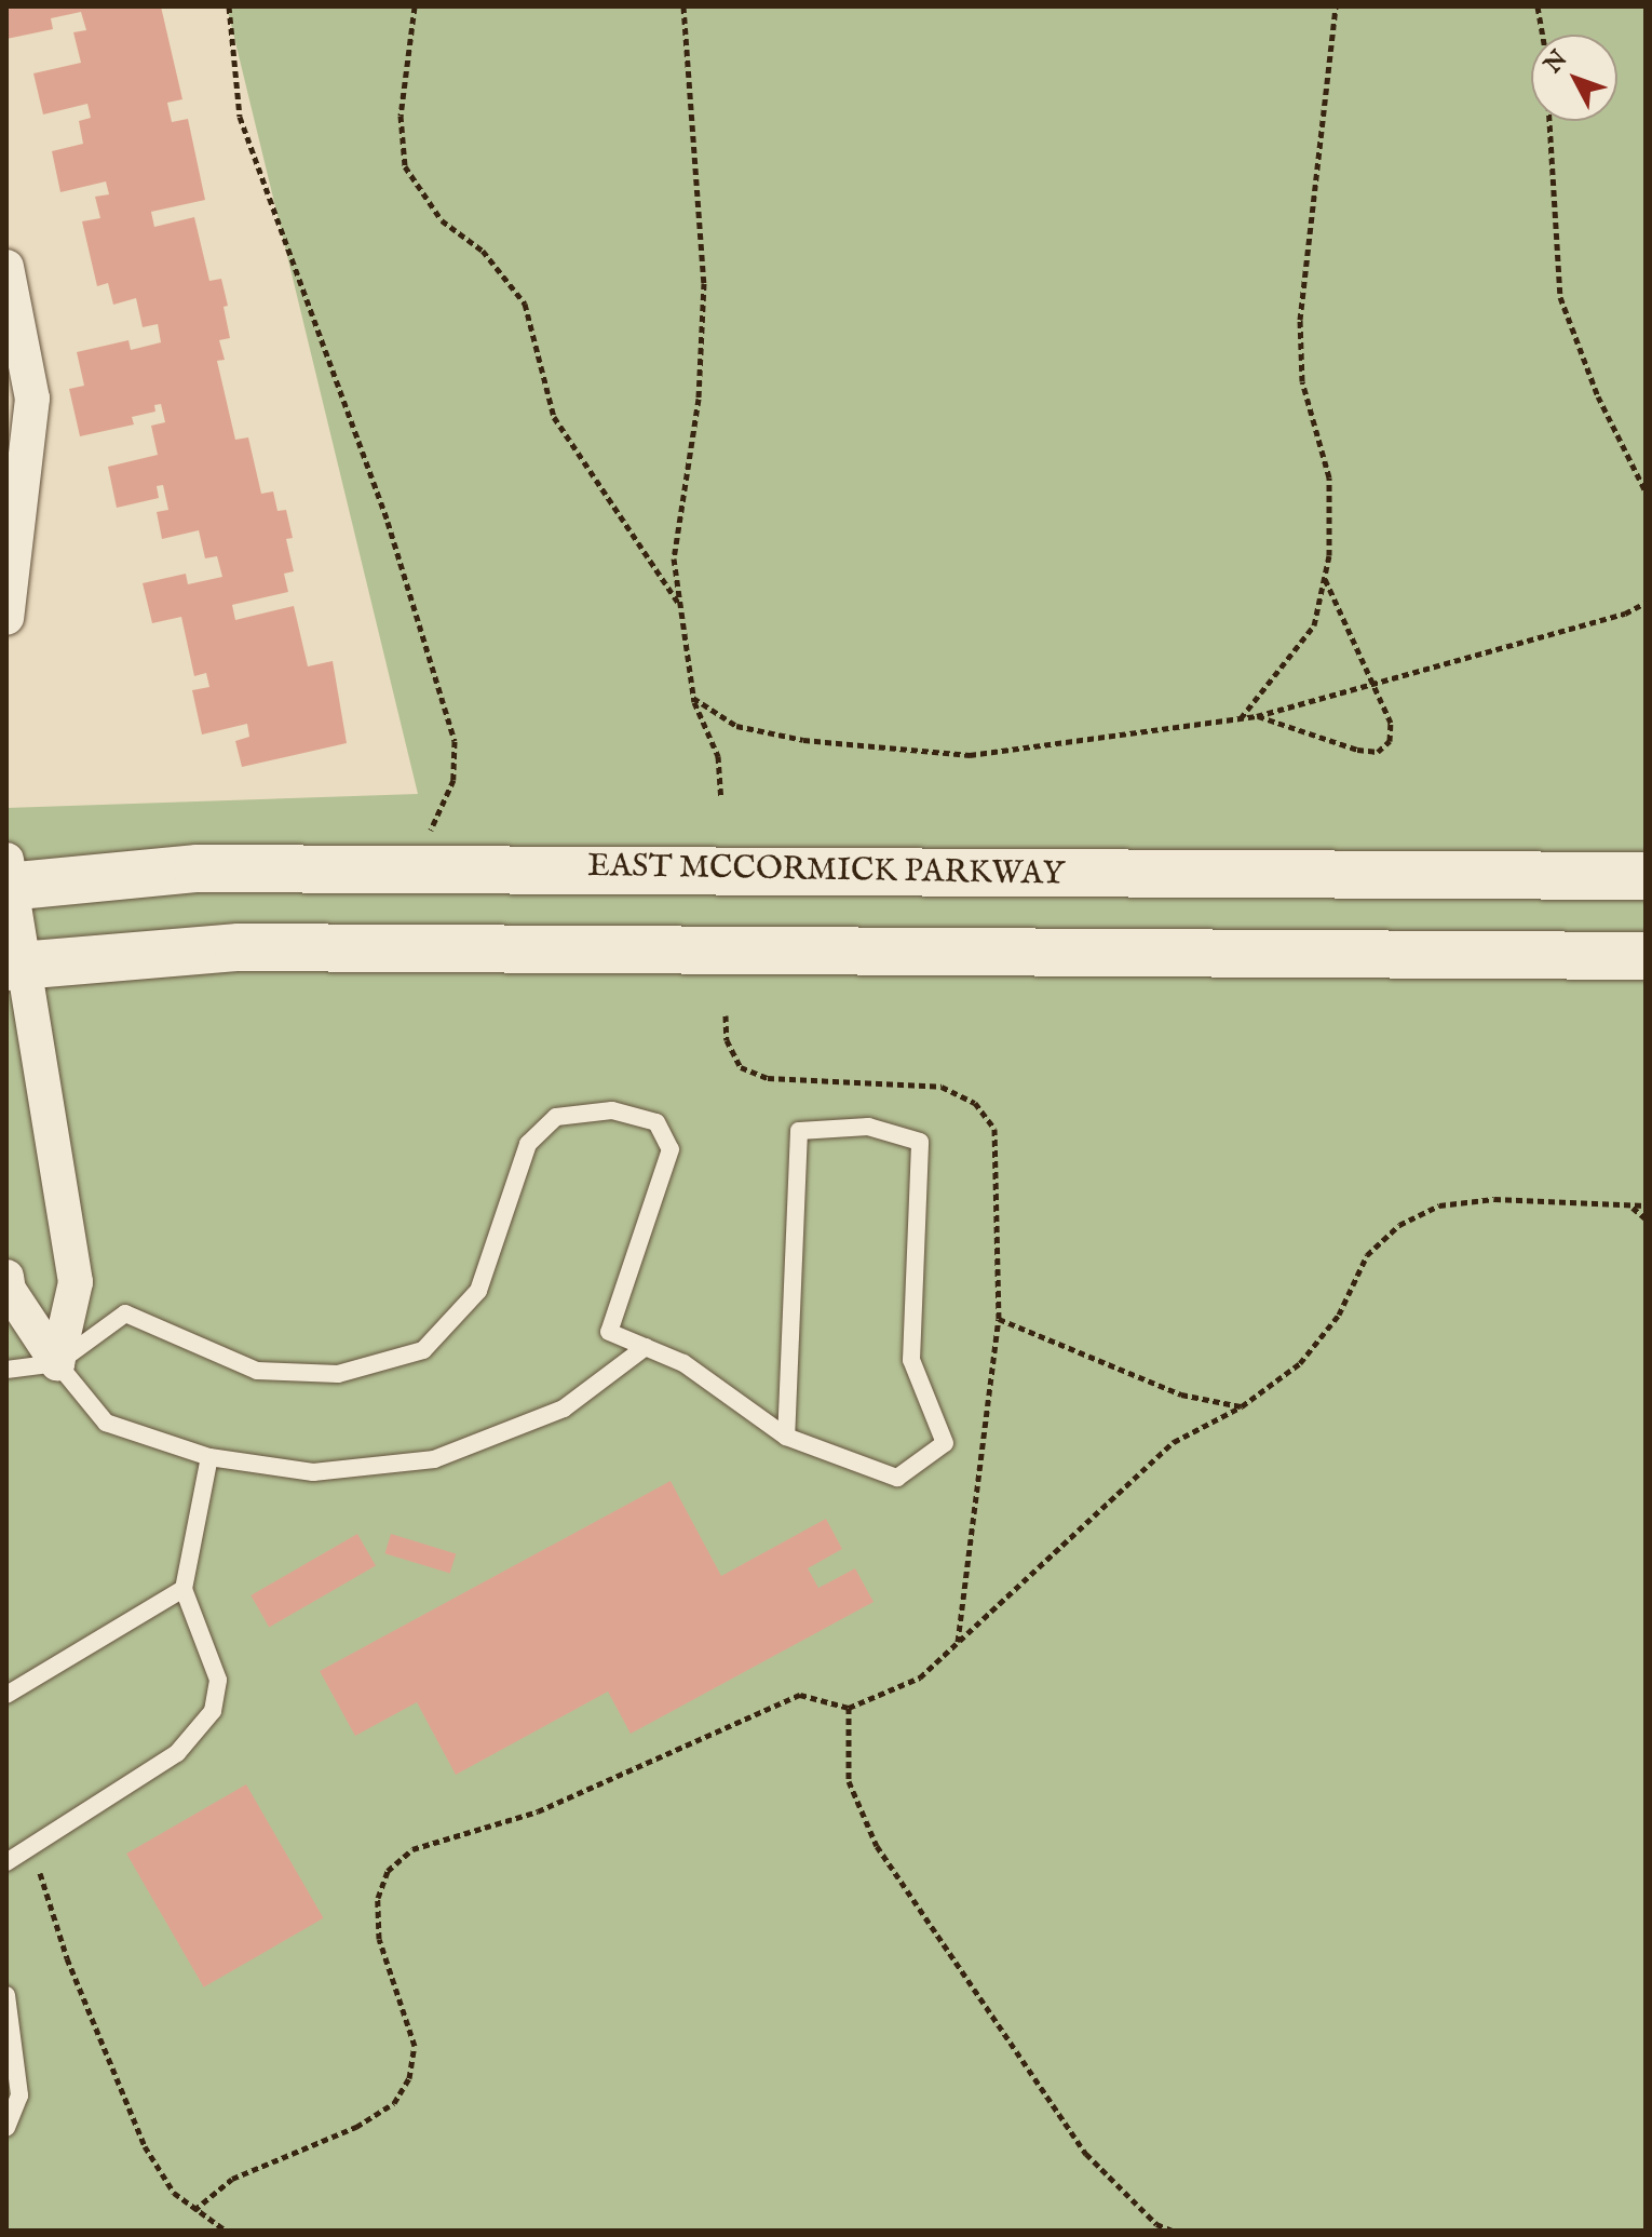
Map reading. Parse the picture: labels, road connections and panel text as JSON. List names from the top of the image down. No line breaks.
{"streets":{"main road":["EAST MCCORMICK PARKWAY"]},"north":"top left"}
